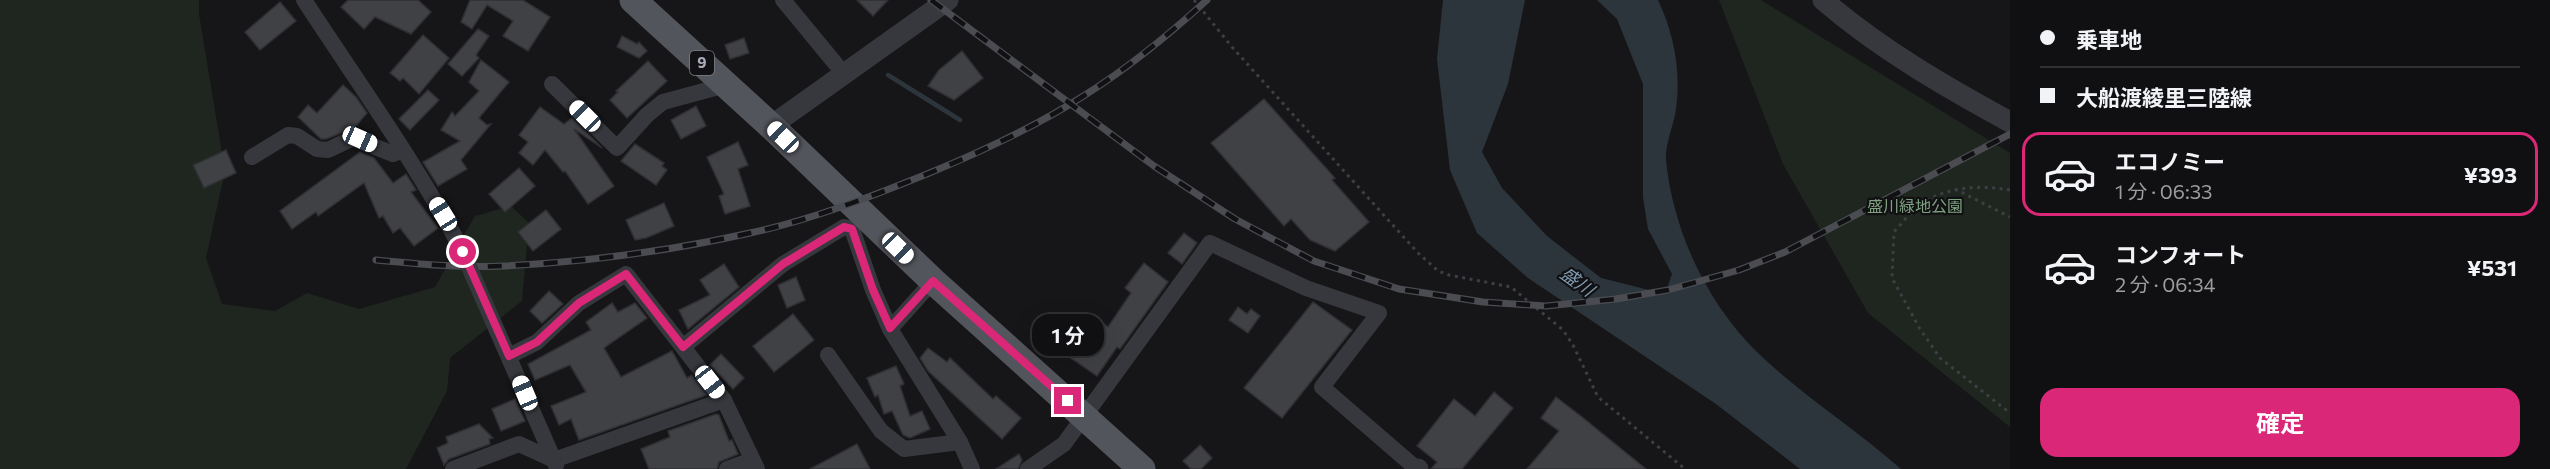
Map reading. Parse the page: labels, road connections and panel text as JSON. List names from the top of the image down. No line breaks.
{"streets":{"main road":["9"]},"water":["盛川"],"parks":["盛川緑地公園"],"page":{"banner":["乗車地","大船渡綾里三陸線"],"list":[{"name":"エコノミー","note":"1 分 · 06:33","value":"¥393"},{"name":"コンフォート","note":"2 分 · 06:34","value":"¥531"}],"bubble":"1 分","buttons":"確定"}}
